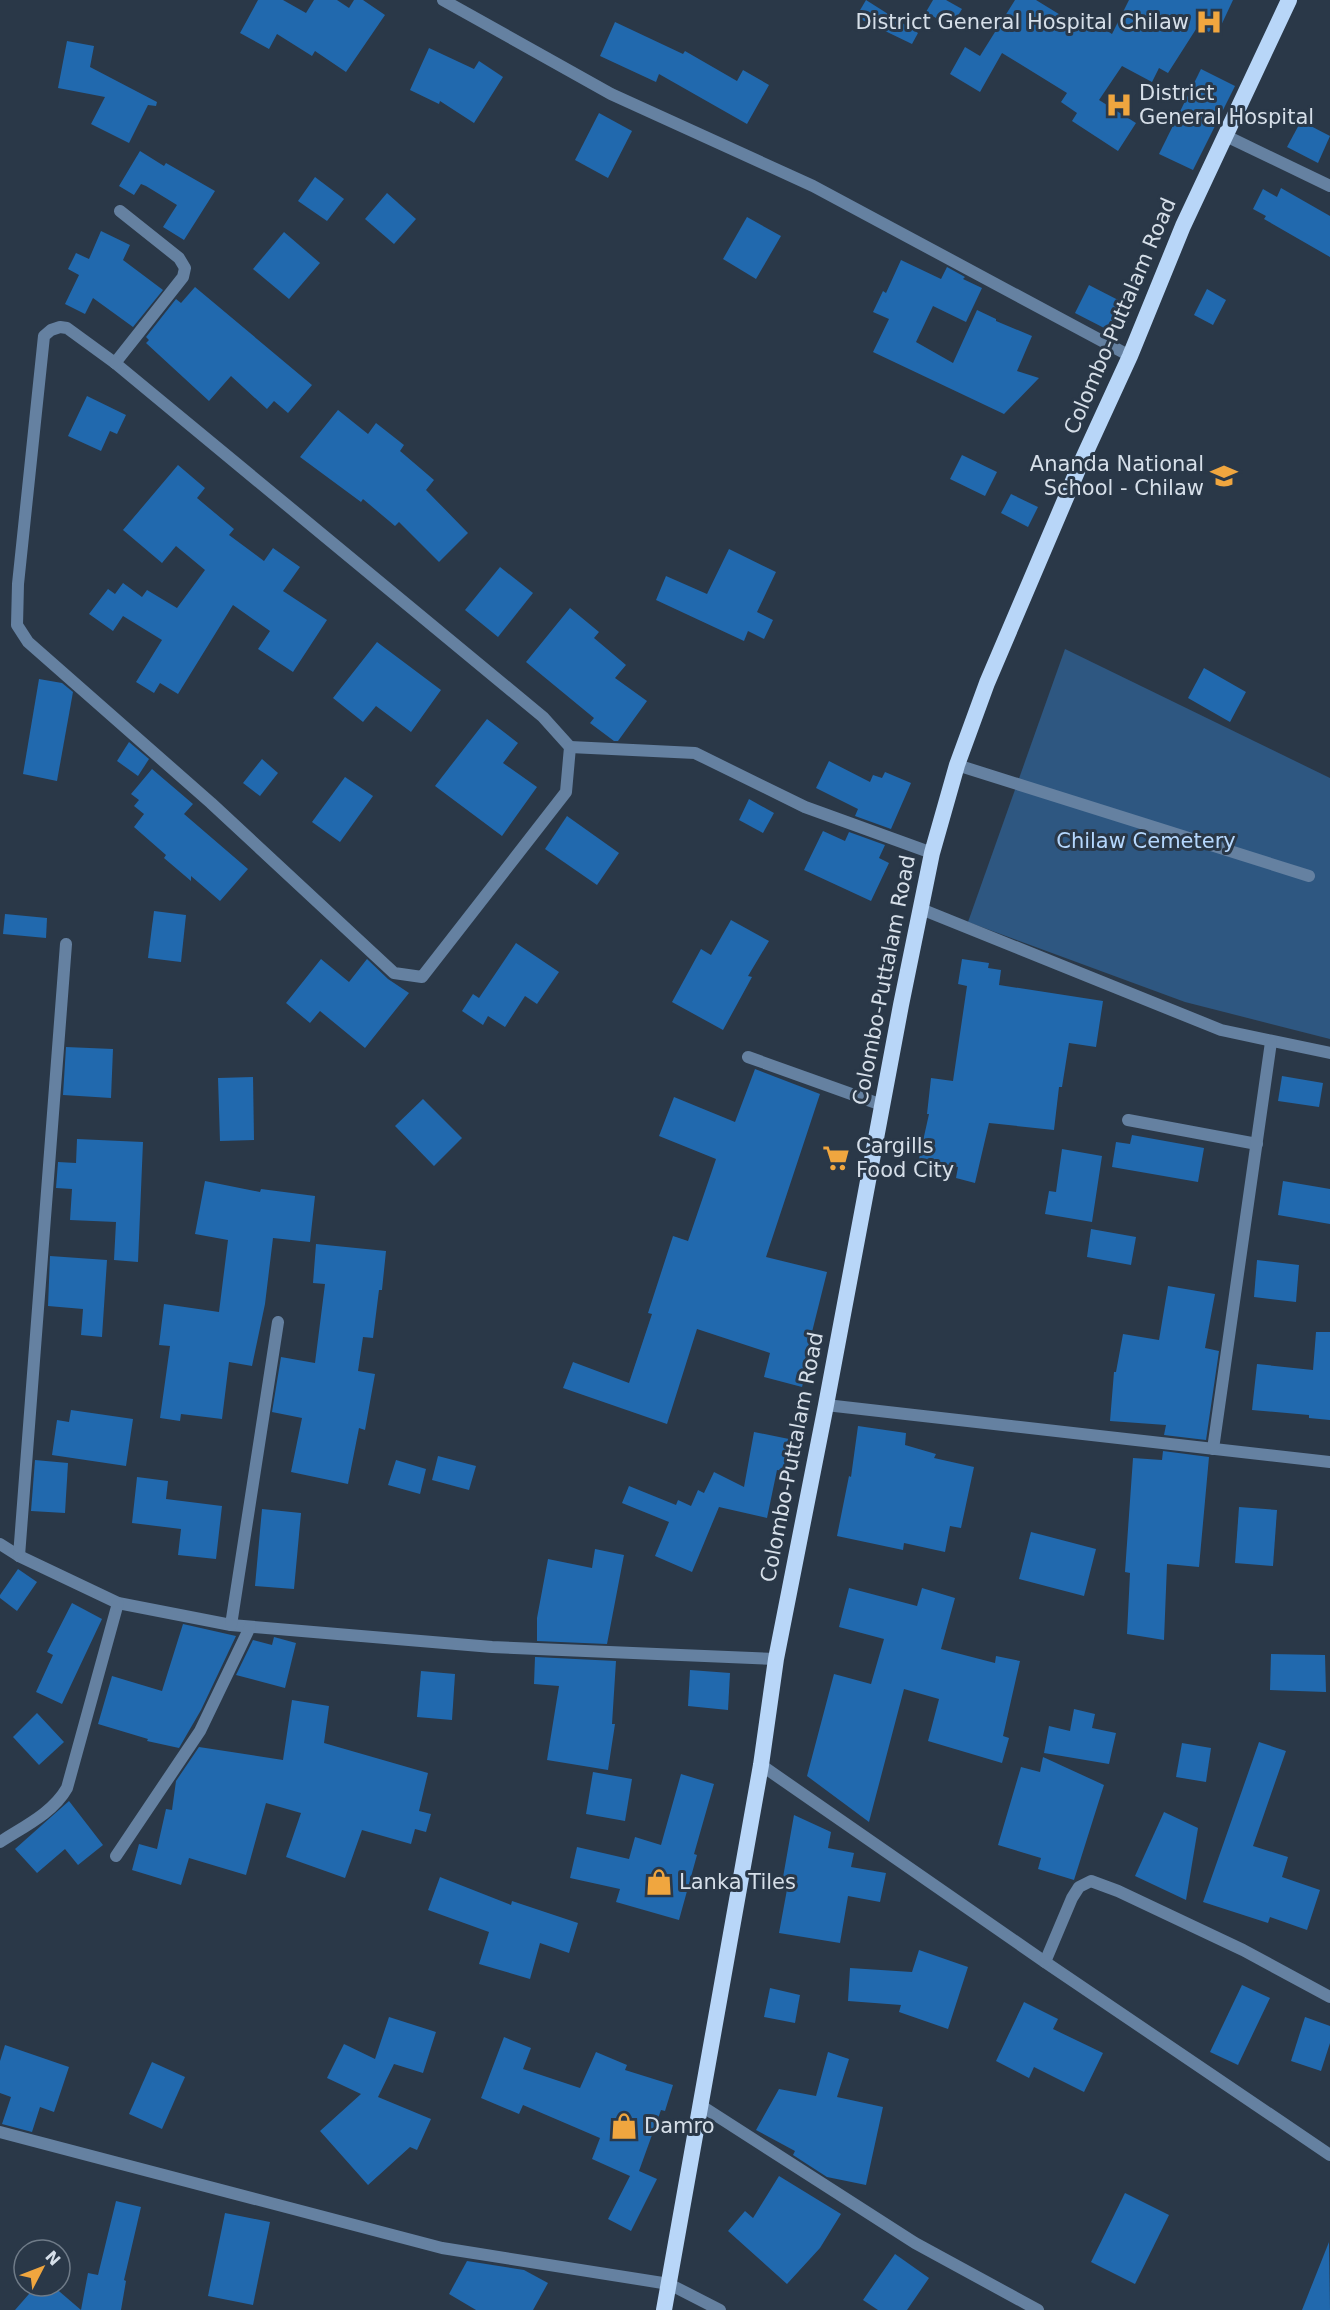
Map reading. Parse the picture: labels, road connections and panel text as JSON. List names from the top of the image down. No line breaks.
{"streets":{"highway":["Colombo-Puttalam Road"]},"parks":["Chilaw Cemetery"],"places":{"hospital":["District General Hospital Chilaw","District General Hospital"],"school or university":["Ananda National School - Chilaw"],"supermarket":["Cargills Food City"],"shop":["Lanka Tiles","Damro"]},"north":"top right"}
